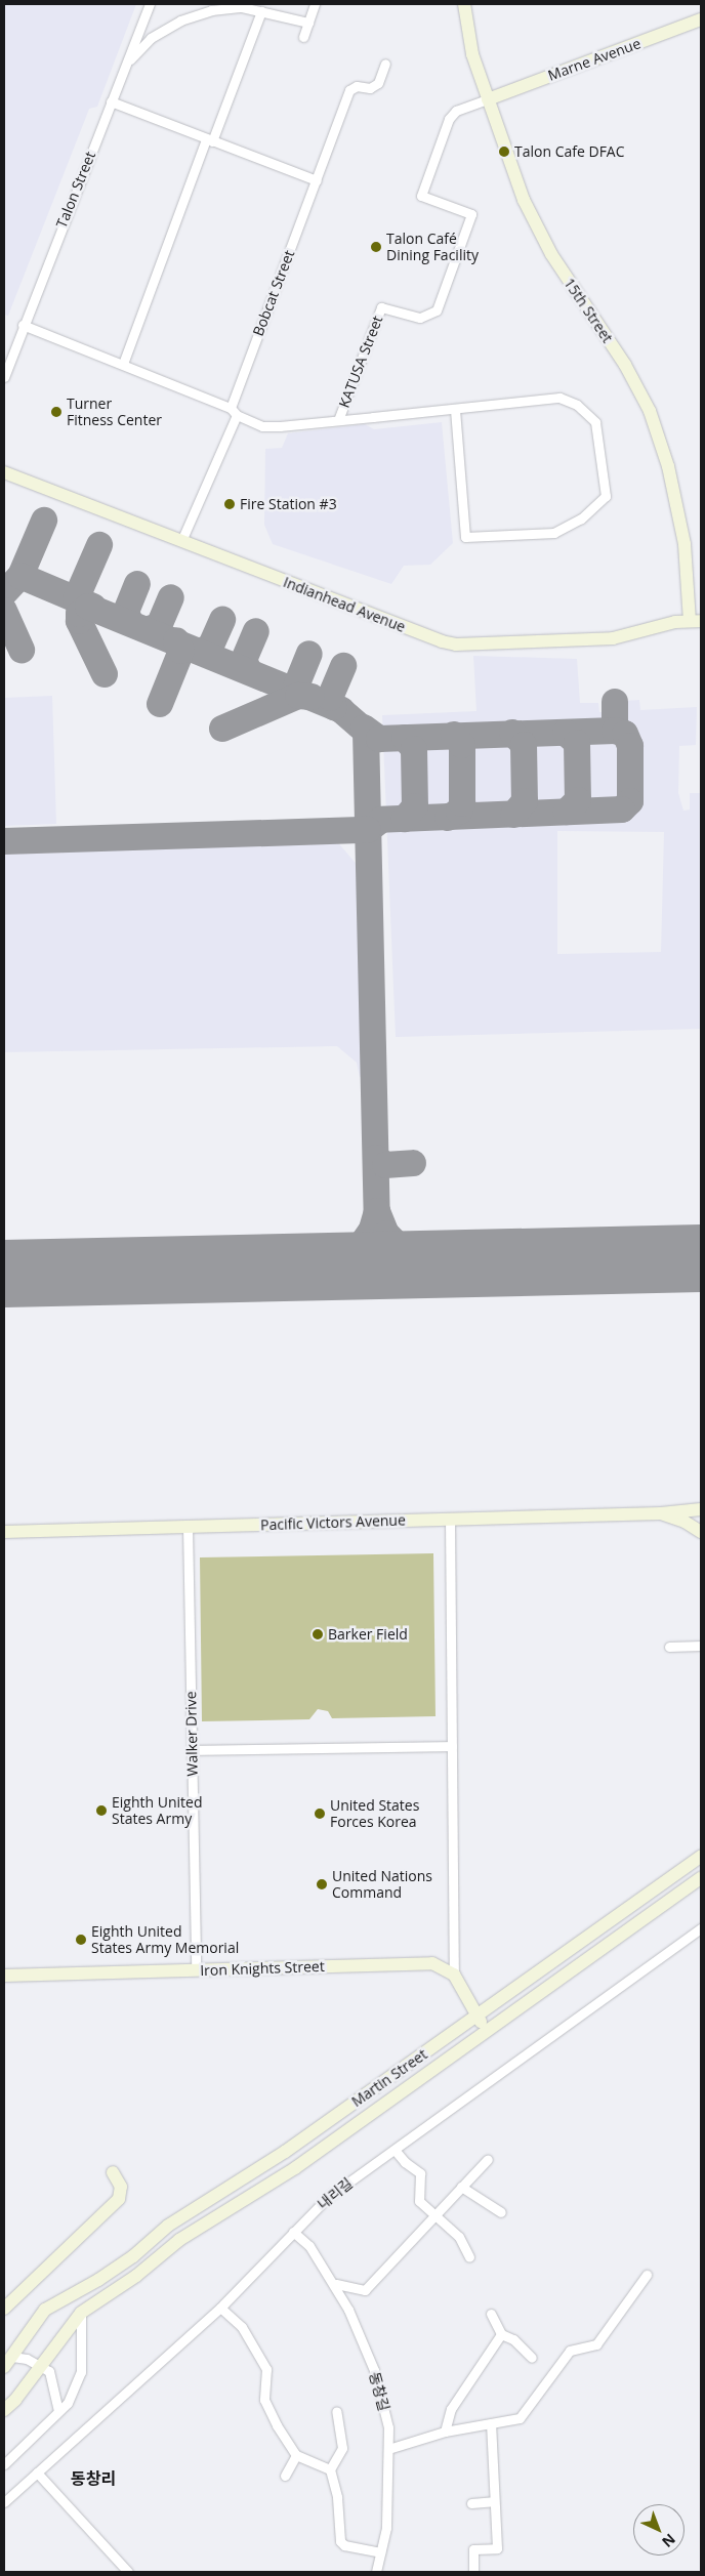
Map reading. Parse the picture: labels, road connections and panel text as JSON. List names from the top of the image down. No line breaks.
{"streets":{"main road":["Marne Avenue","15th Street","Indianhead Avenue","Pacific Victors Avenue","Iron Knights Street","Martin Street"],"street":["Talon Street","Bobcat Street","KATUSA Street","Walker Drive","내리길","동창길"]},"crossings":[["Marne Avenue","15th Street"],["Marne Avenue","KATUSA Street"],["15th Street","KATUSA Street"],["15th Street","Indianhead Avenue"],["Pacific Victors Avenue","Walker Drive"],["Walker Drive","Iron Knights Street"],["내리길","동창길"]],"districts":["동창리"],"places":["Talon Cafe DFAC","Talon Café Dining Facility","Turner Fitness Center","Fire Station #3","Barker Field","Eighth United States Army","United States Forces Korea","United Nations Command","Eighth United States Army Memorial"],"north":"bottom right"}
